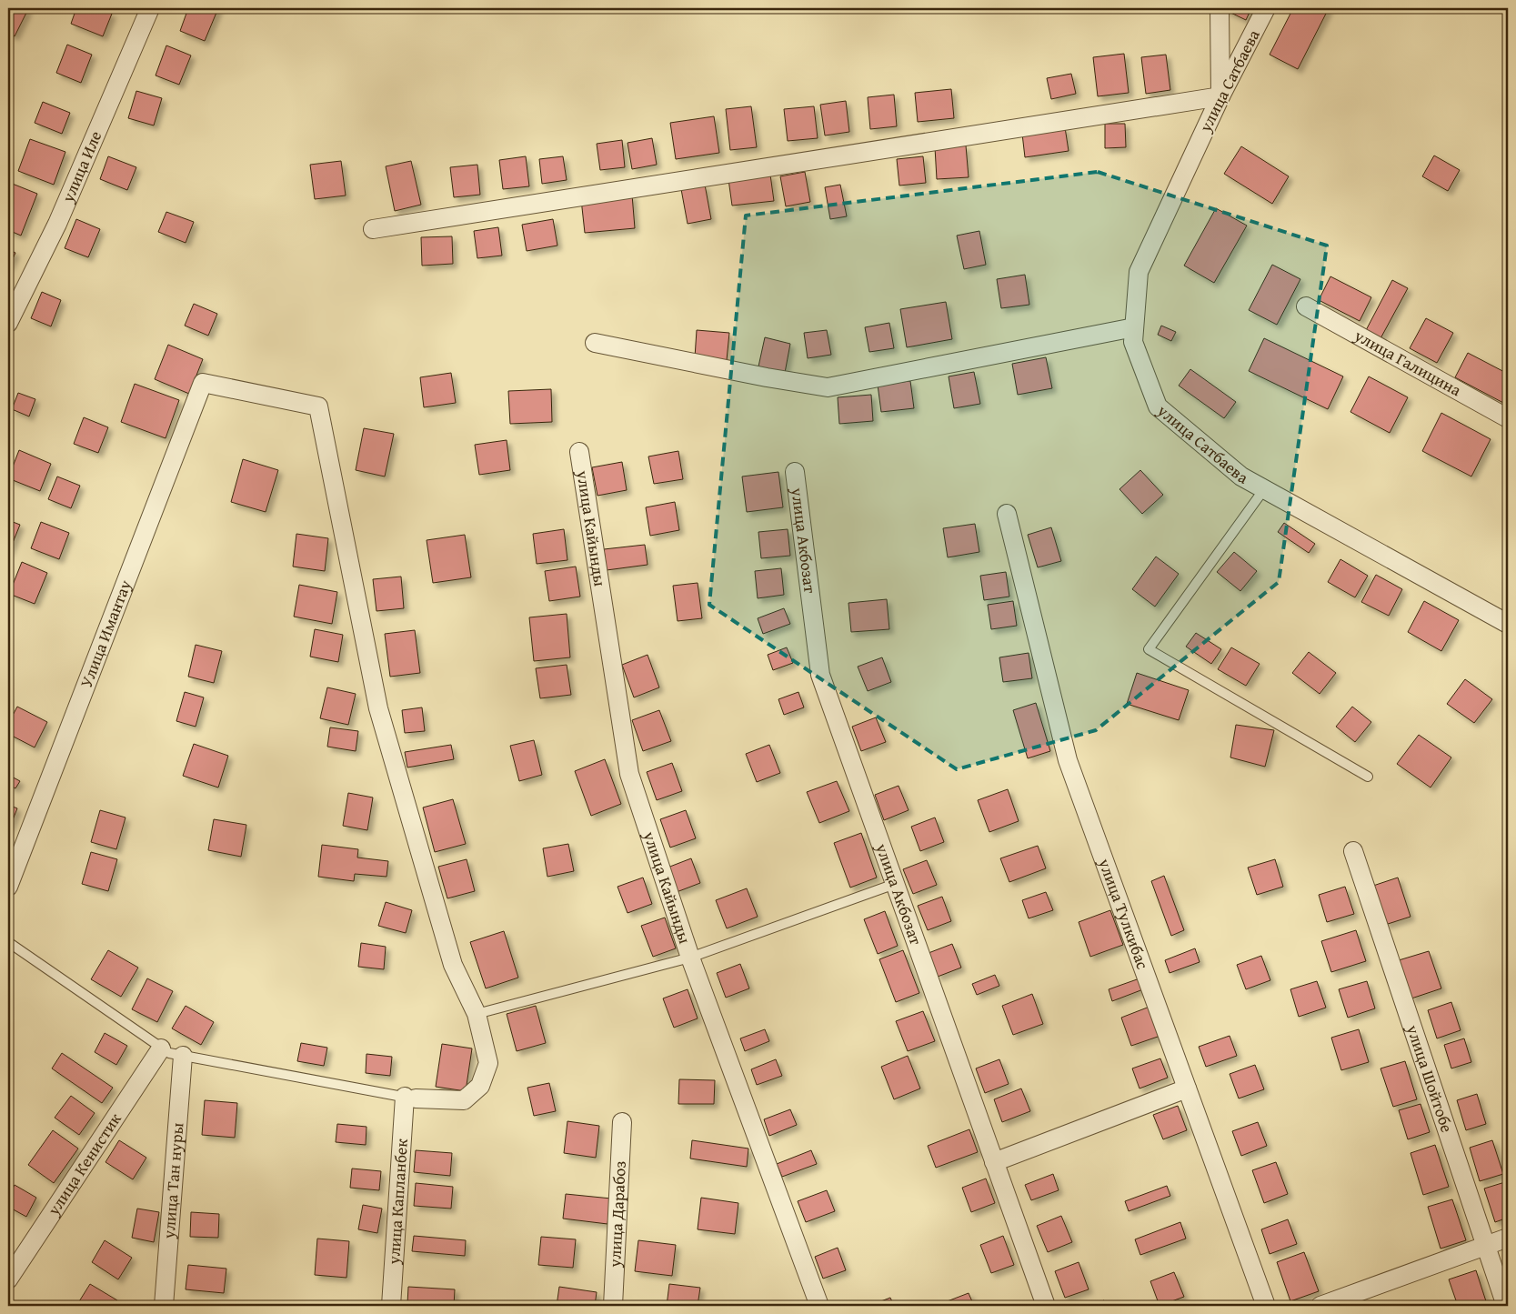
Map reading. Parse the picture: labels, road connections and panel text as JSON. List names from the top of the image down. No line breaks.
{"streets":{"street":["улица Сатбаева","улица Иле","улица Галицина","улица Кайынды","улица Акбозат","Улица Имантау","улица Тулкибас","улица Шойтобе","улица Кенистик","улица Тан нуры","улица Капланбек","улица Дарабоз"]}}
